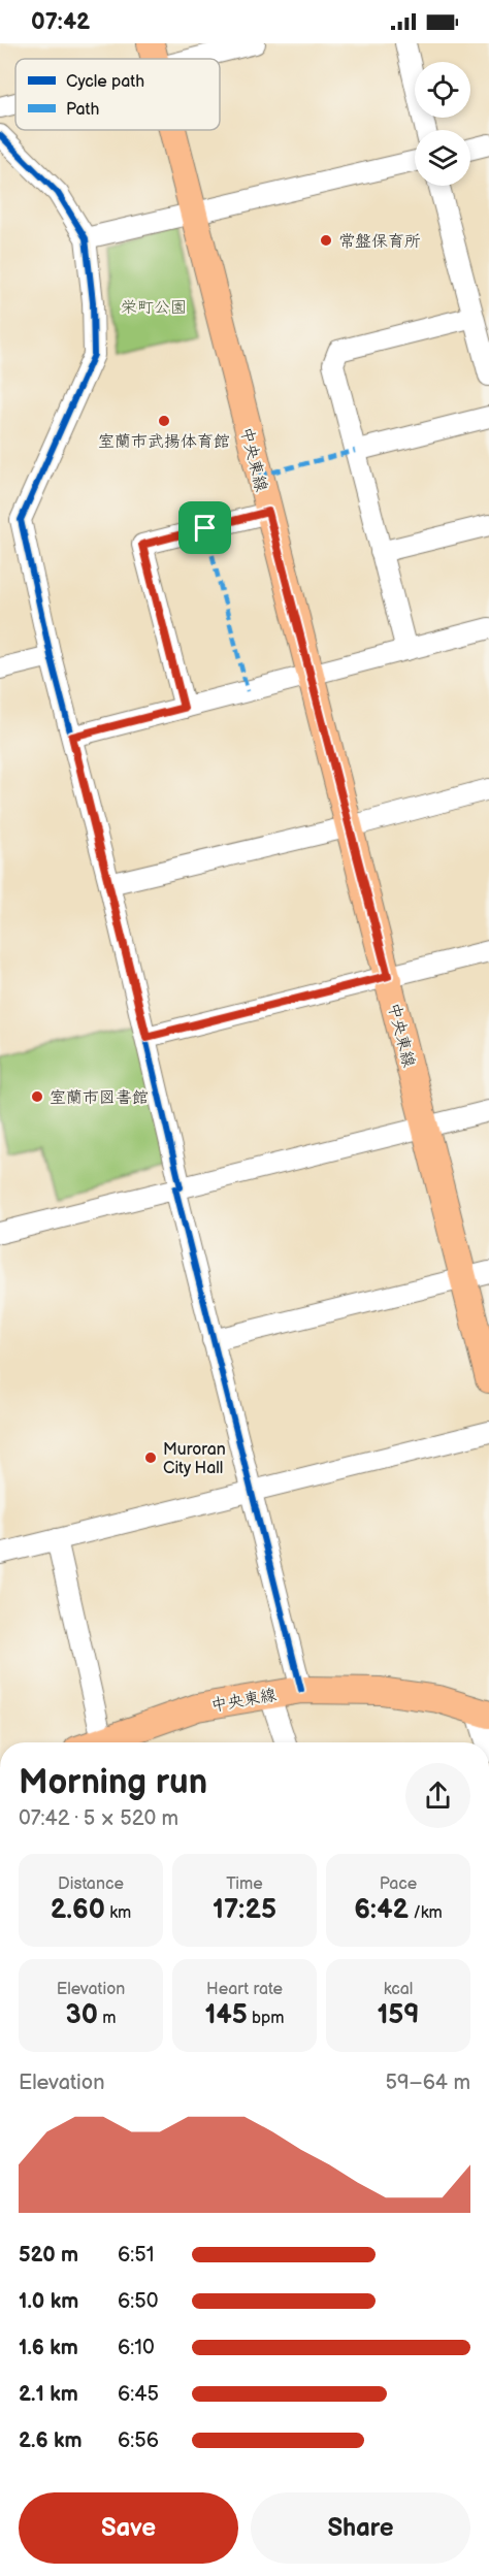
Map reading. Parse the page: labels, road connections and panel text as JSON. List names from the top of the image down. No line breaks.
{"streets":{"main road":["中央東線"]},"parks":["栄町公園"],"places":["常盤保育所","室蘭市武揚体育館","室蘭市図書館","Muroran City Hall"],"legend":["Cycle path","Path"],"page":{"status":"07:42","heading":["Morning run","07:42 · 5 × 520 m"],"stats":[["Distance","2.60 km"],["Time","17:25"],["Pace","6:42 /km"],["Elevation","30 m"],["Heart rate","145 bpm"],["kcal","159"]],"chart":["Elevation","59–64 m"],"list":[{"name":"520 m","note":"6:51"},{"name":"1.0 km","note":"6:50"},{"name":"1.6 km","note":"6:10"},{"name":"2.1 km","note":"6:45"},{"name":"2.6 km","note":"6:56"}],"buttons":["Save","Share"]}}
